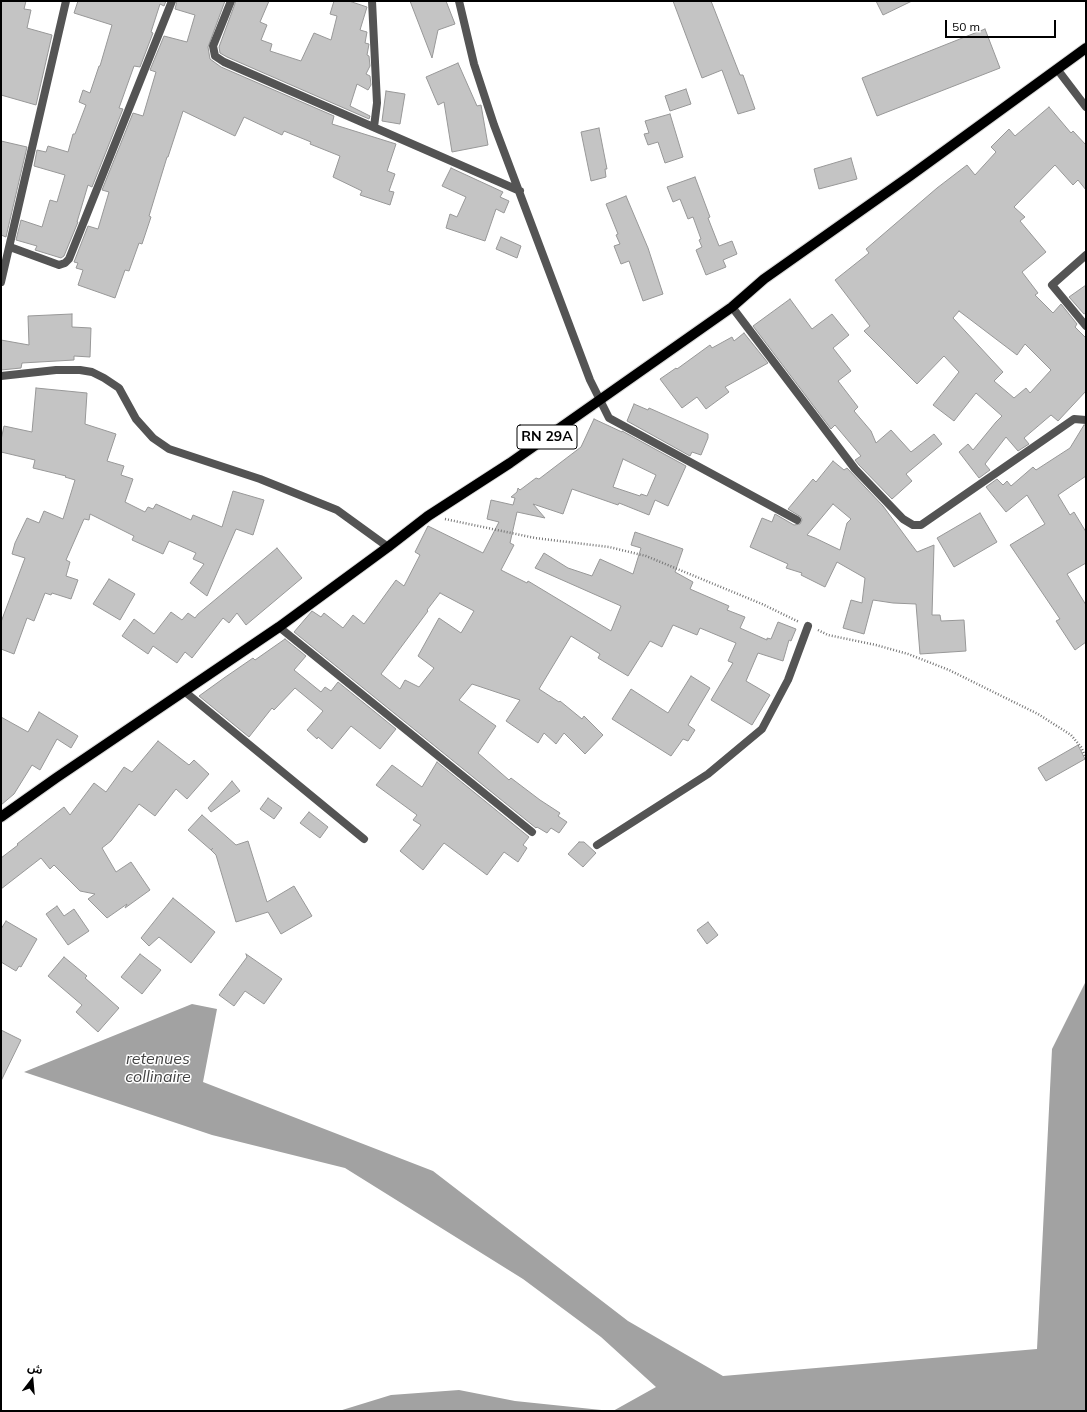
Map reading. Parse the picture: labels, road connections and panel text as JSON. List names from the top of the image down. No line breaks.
{"streets":{"main road":["RN 29A"]},"water":["retenues collinaire"],"scale_bar":"50 m","north":"top"}
